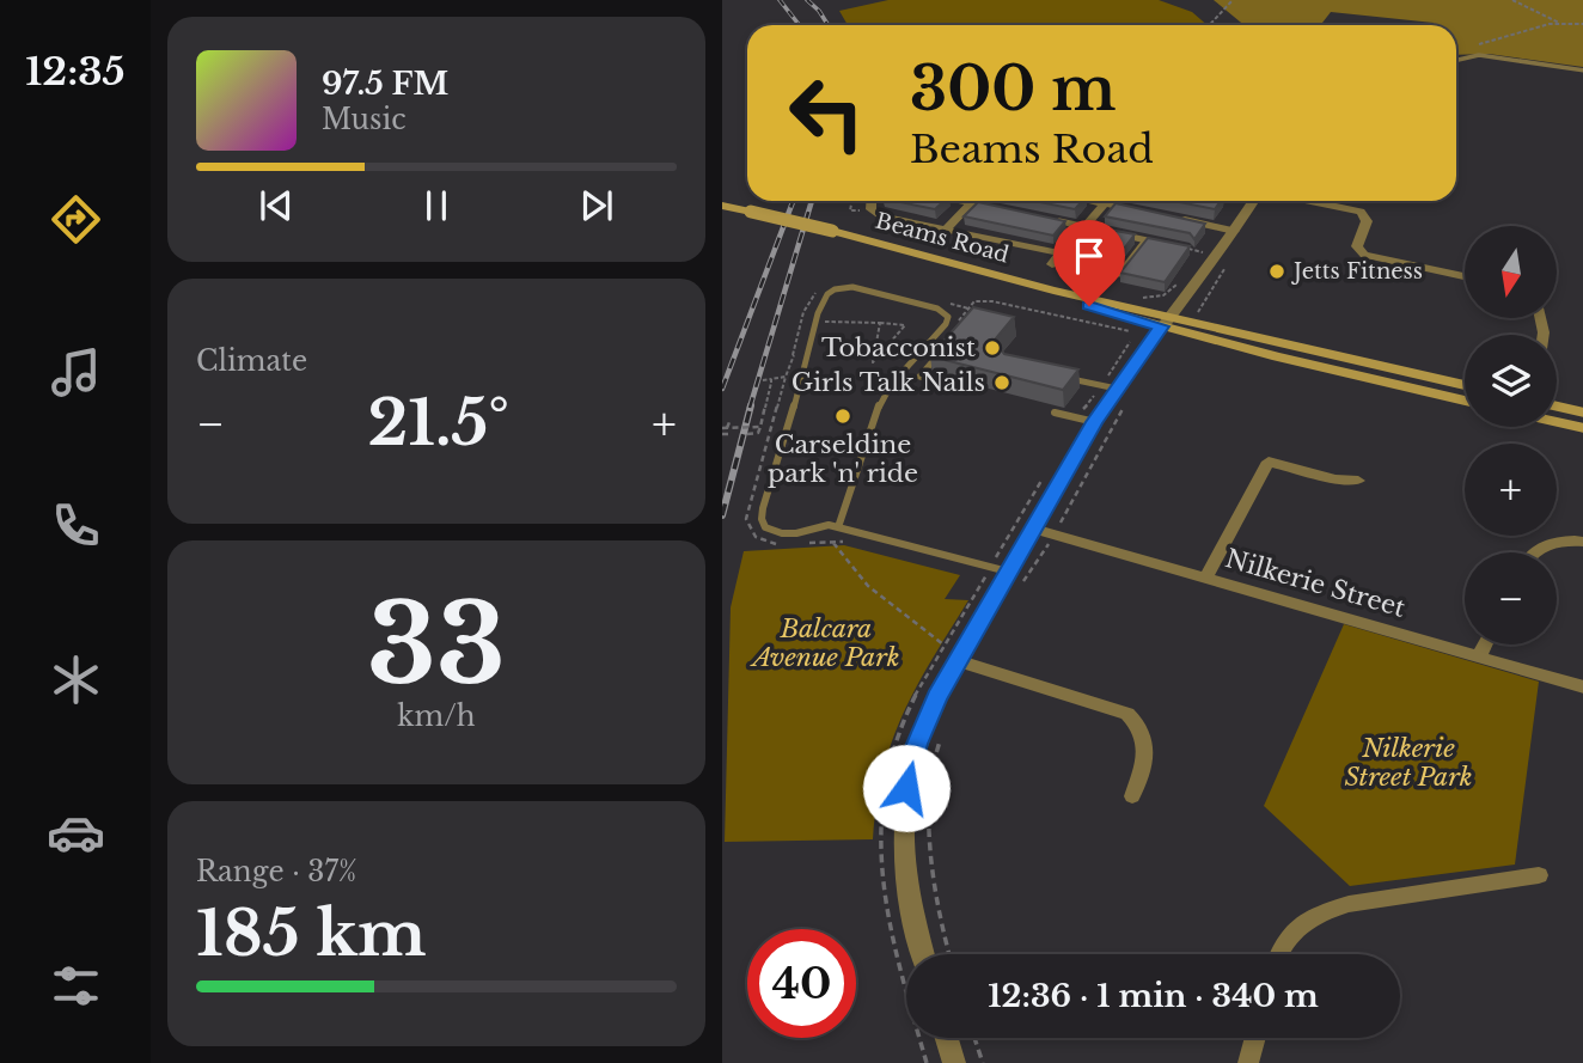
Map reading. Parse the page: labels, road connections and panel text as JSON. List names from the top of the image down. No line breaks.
{"streets":{"main road":["Beams Road"],"street":["Nilkerie Street"]},"parks":["Balcara Avenue Park","Nilkerie Street Park"],"places":["Jetts Fitness","Tobacconist","Girls Talk Nails","Carseldine park 'n' ride"],"north":"bottom","page":{"tabs":"12:35","turn":["300 m","Beams Road"],"song":["97.5 FM","Music"],"map_buttons":["+","−"],"tile":["Climate",["33","km/h"],["Range · 37%","185 km"]],"heat":["−","21.5°","+"],"limit":"40","trip":"12:36 · 1 min · 340 m"}}
